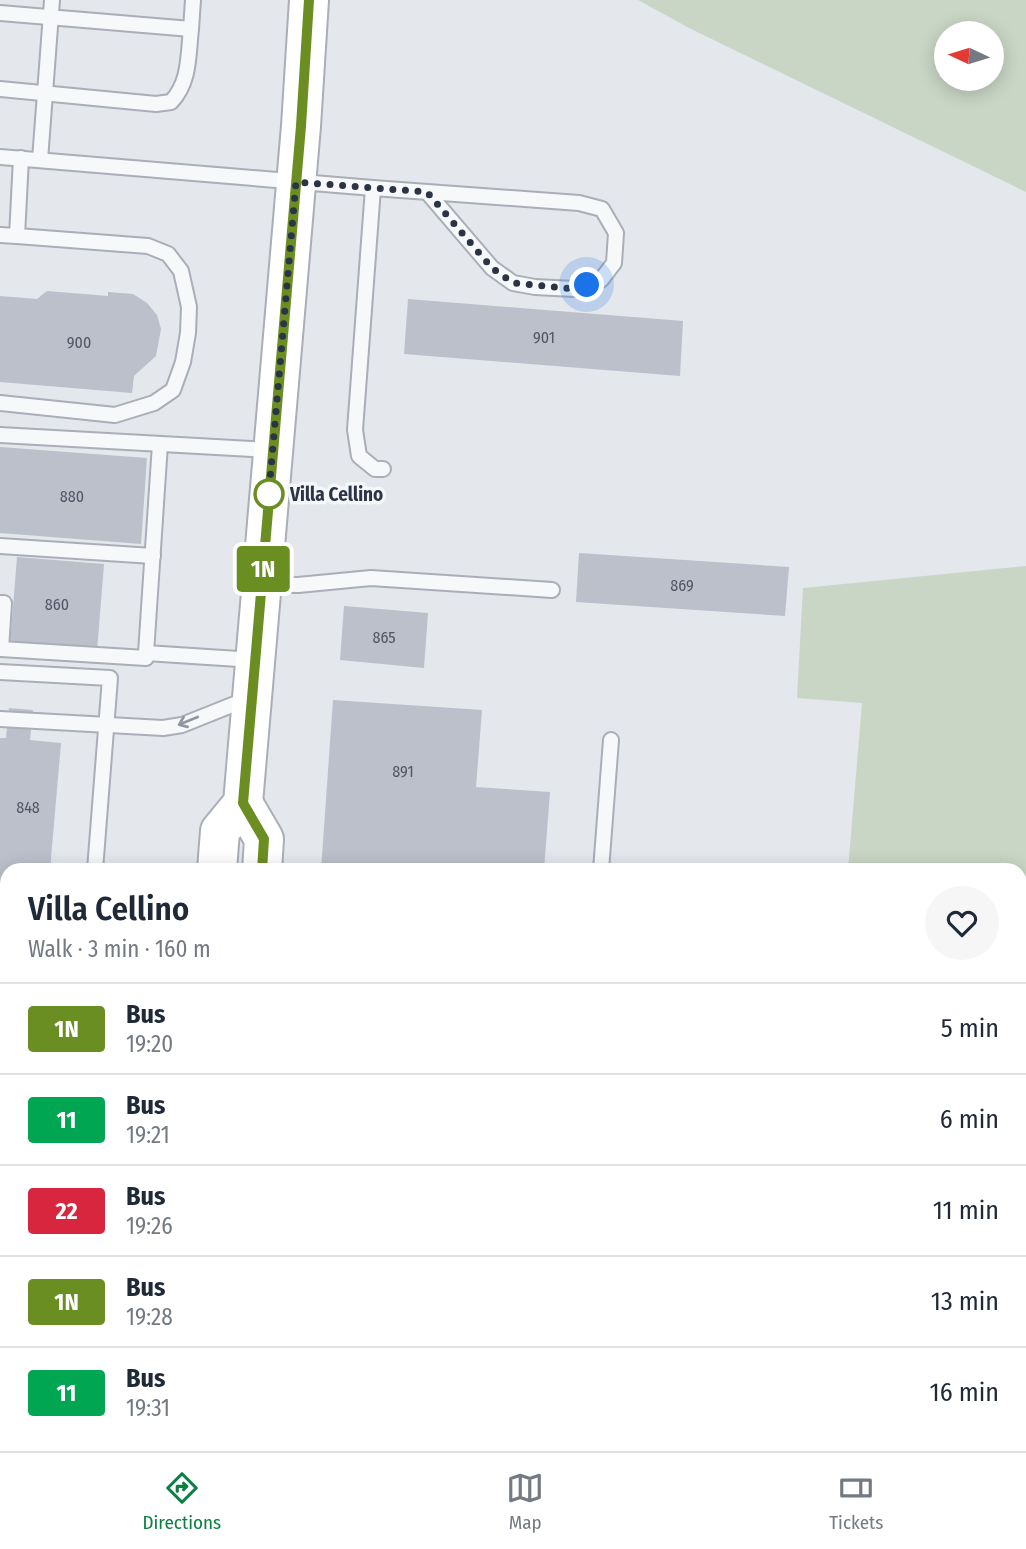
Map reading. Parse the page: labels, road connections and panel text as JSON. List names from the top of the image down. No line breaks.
{"places":["Villa Cellino"],"lines":["bus line 1N"],"house_numbers":["901","900","880","869","860","865","891","848"],"north":"left","page":{"on_map":"1N","heading":["Villa Cellino","Walk · 3 min · 160 m"],"list":[{"mark":"1N","name":"Bus","note":"19:20","value":"5 min"},{"mark":"11","name":"Bus","note":"19:21","value":"6 min"},{"mark":"22","name":"Bus","note":"19:26","value":"11 min"},{"mark":"1N","name":"Bus","note":"19:28","value":"13 min"},{"mark":"11","name":"Bus","note":"19:31","value":"16 min"}],"tabs":["Directions","Map","Tickets"]}}
